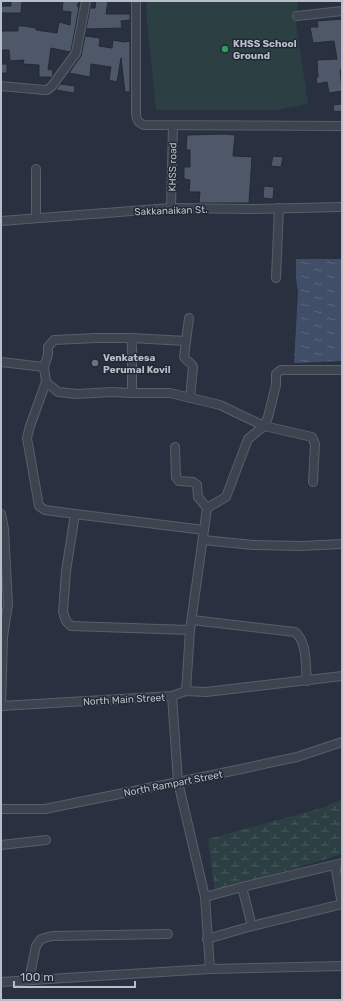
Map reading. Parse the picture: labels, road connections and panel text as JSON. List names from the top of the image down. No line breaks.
{"streets":{"street":["KHSS road","Sakkanaikan St.","North Main Street","North Rampart Street"]},"crossings":[["KHSS road","Sakkanaikan St."]],"places":["KHSS School Ground","Venkatesa Perumal Kovil"],"scale_bar":"100 m"}
